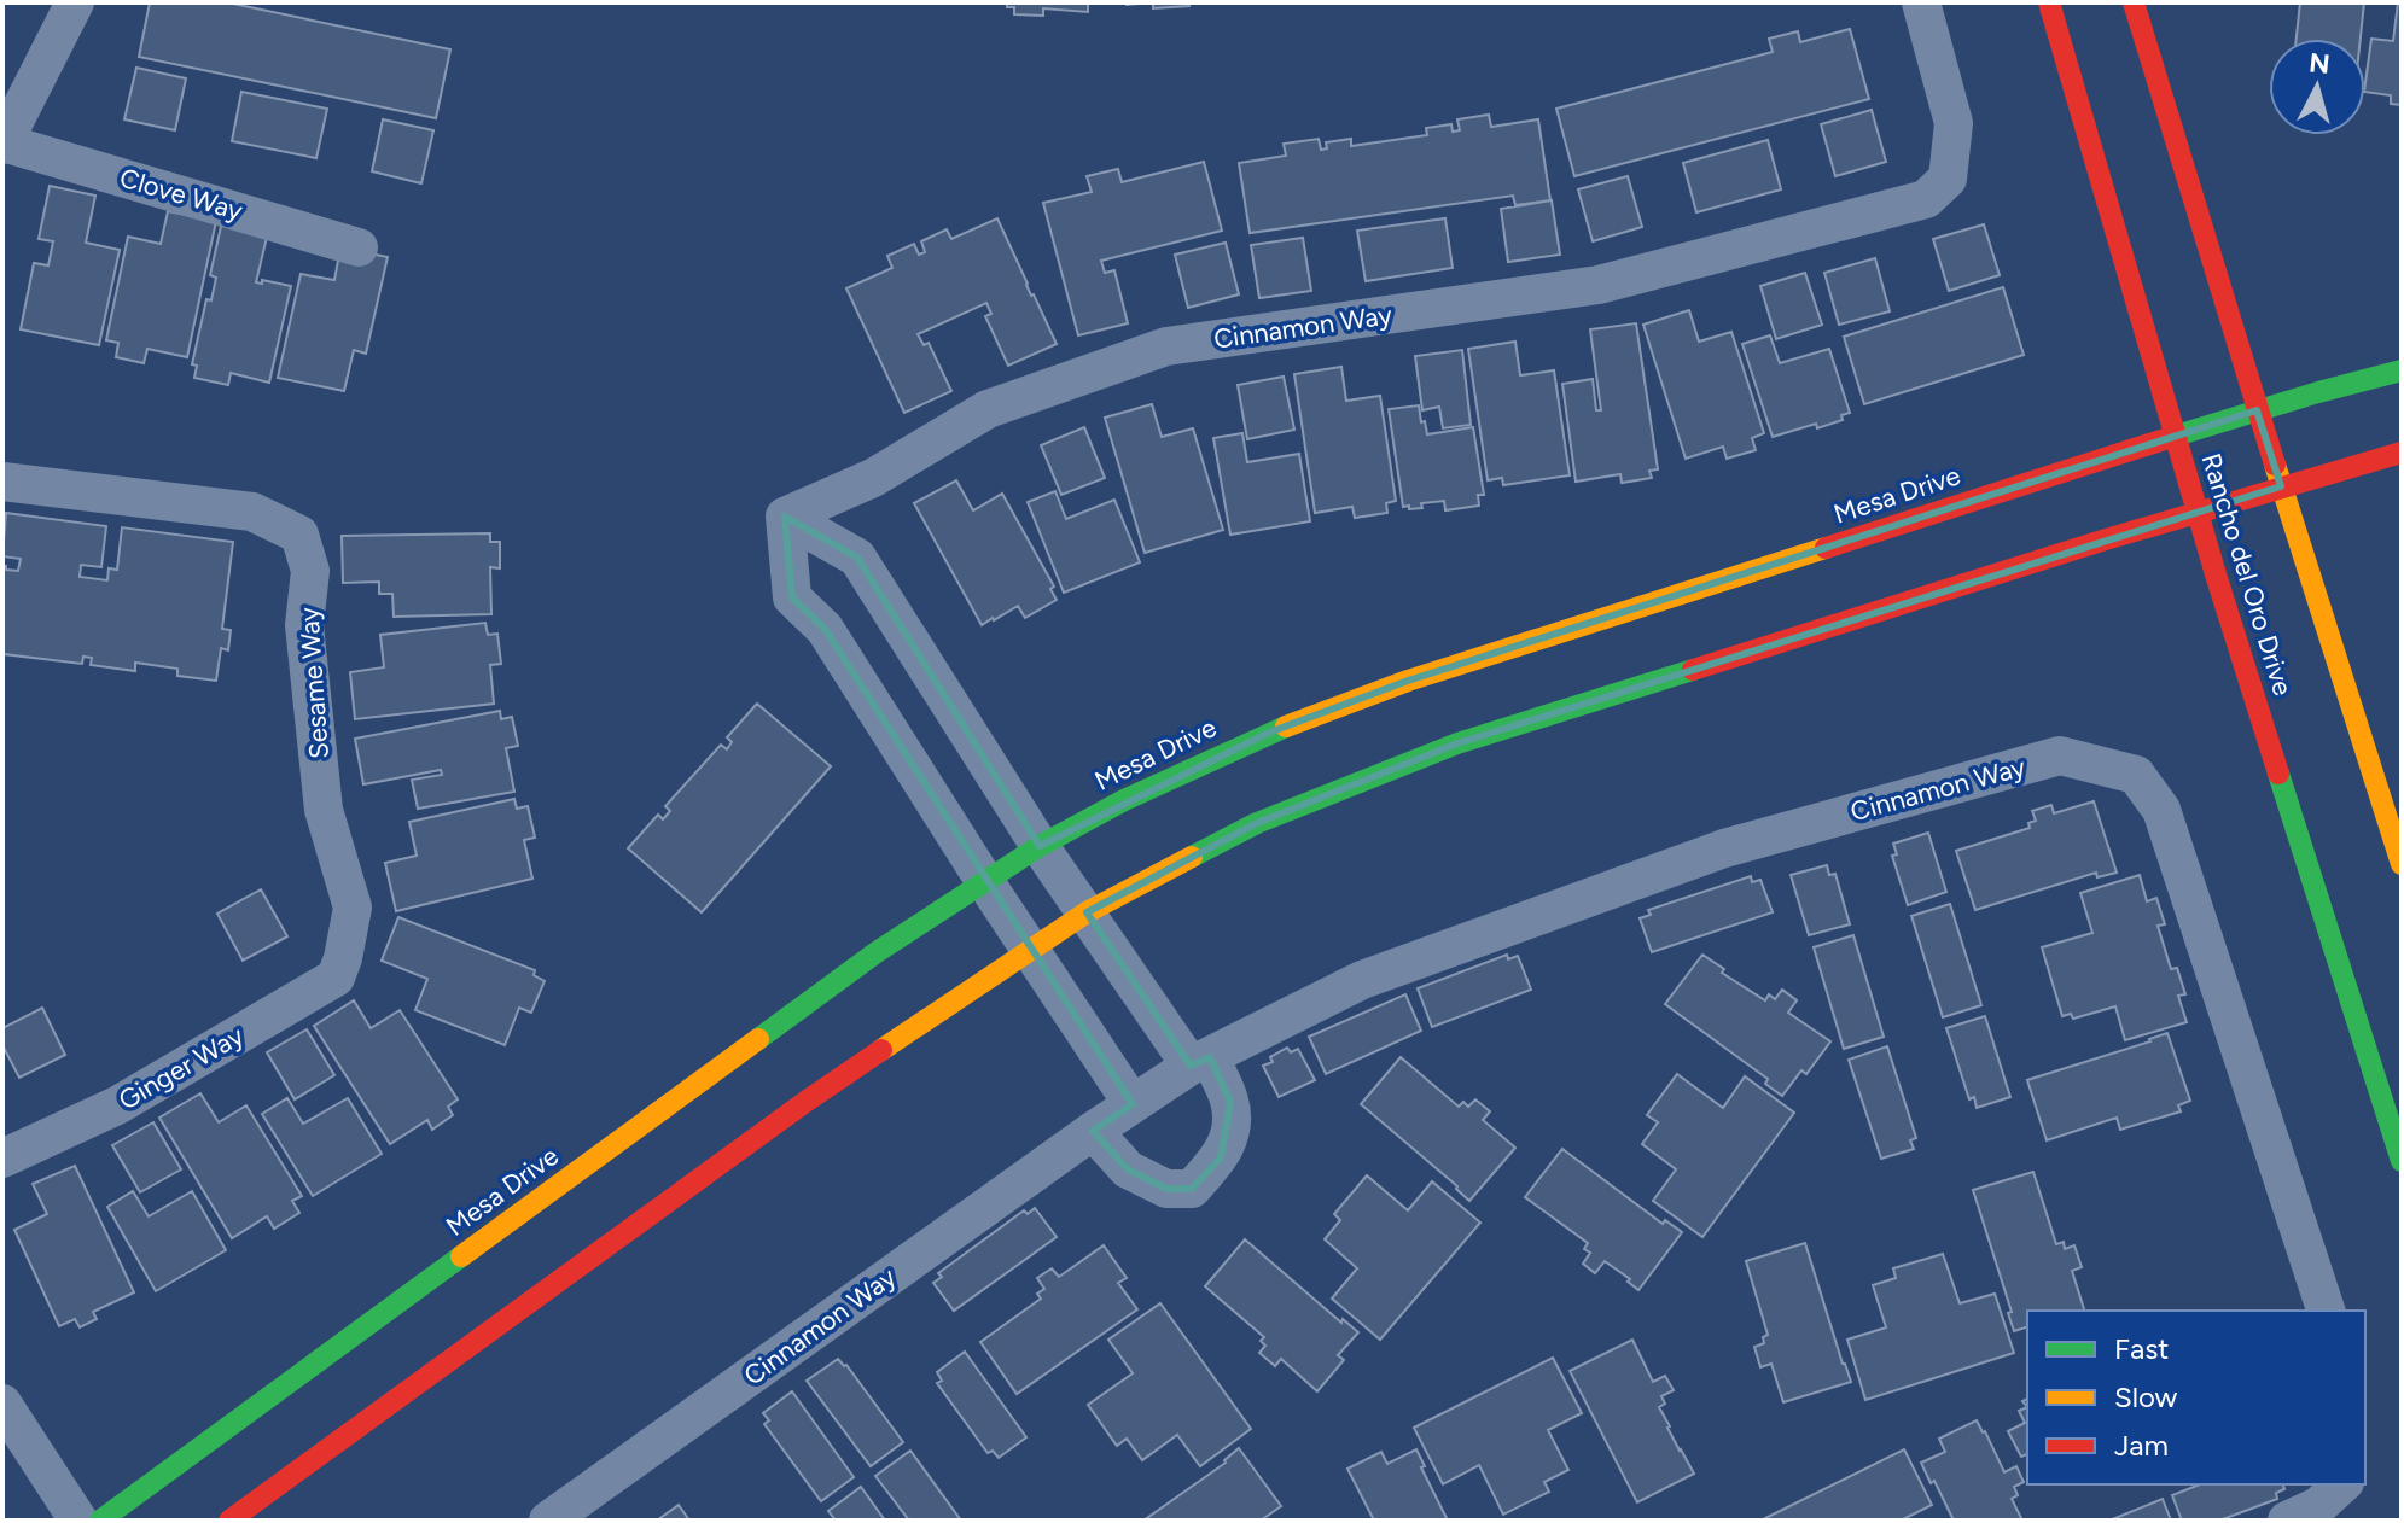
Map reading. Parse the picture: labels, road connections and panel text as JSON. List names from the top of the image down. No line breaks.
{"streets":{"main road":["Mesa Drive","Rancho del Oro Drive"],"street":["Clove Way","Cinnamon Way","Sesame Way","Ginger Way"]},"crossings":[["Mesa Drive","Rancho del Oro Drive"],["Sesame Way","Ginger Way"]],"legend":["Fast","Slow","Jam"],"north":"top"}
